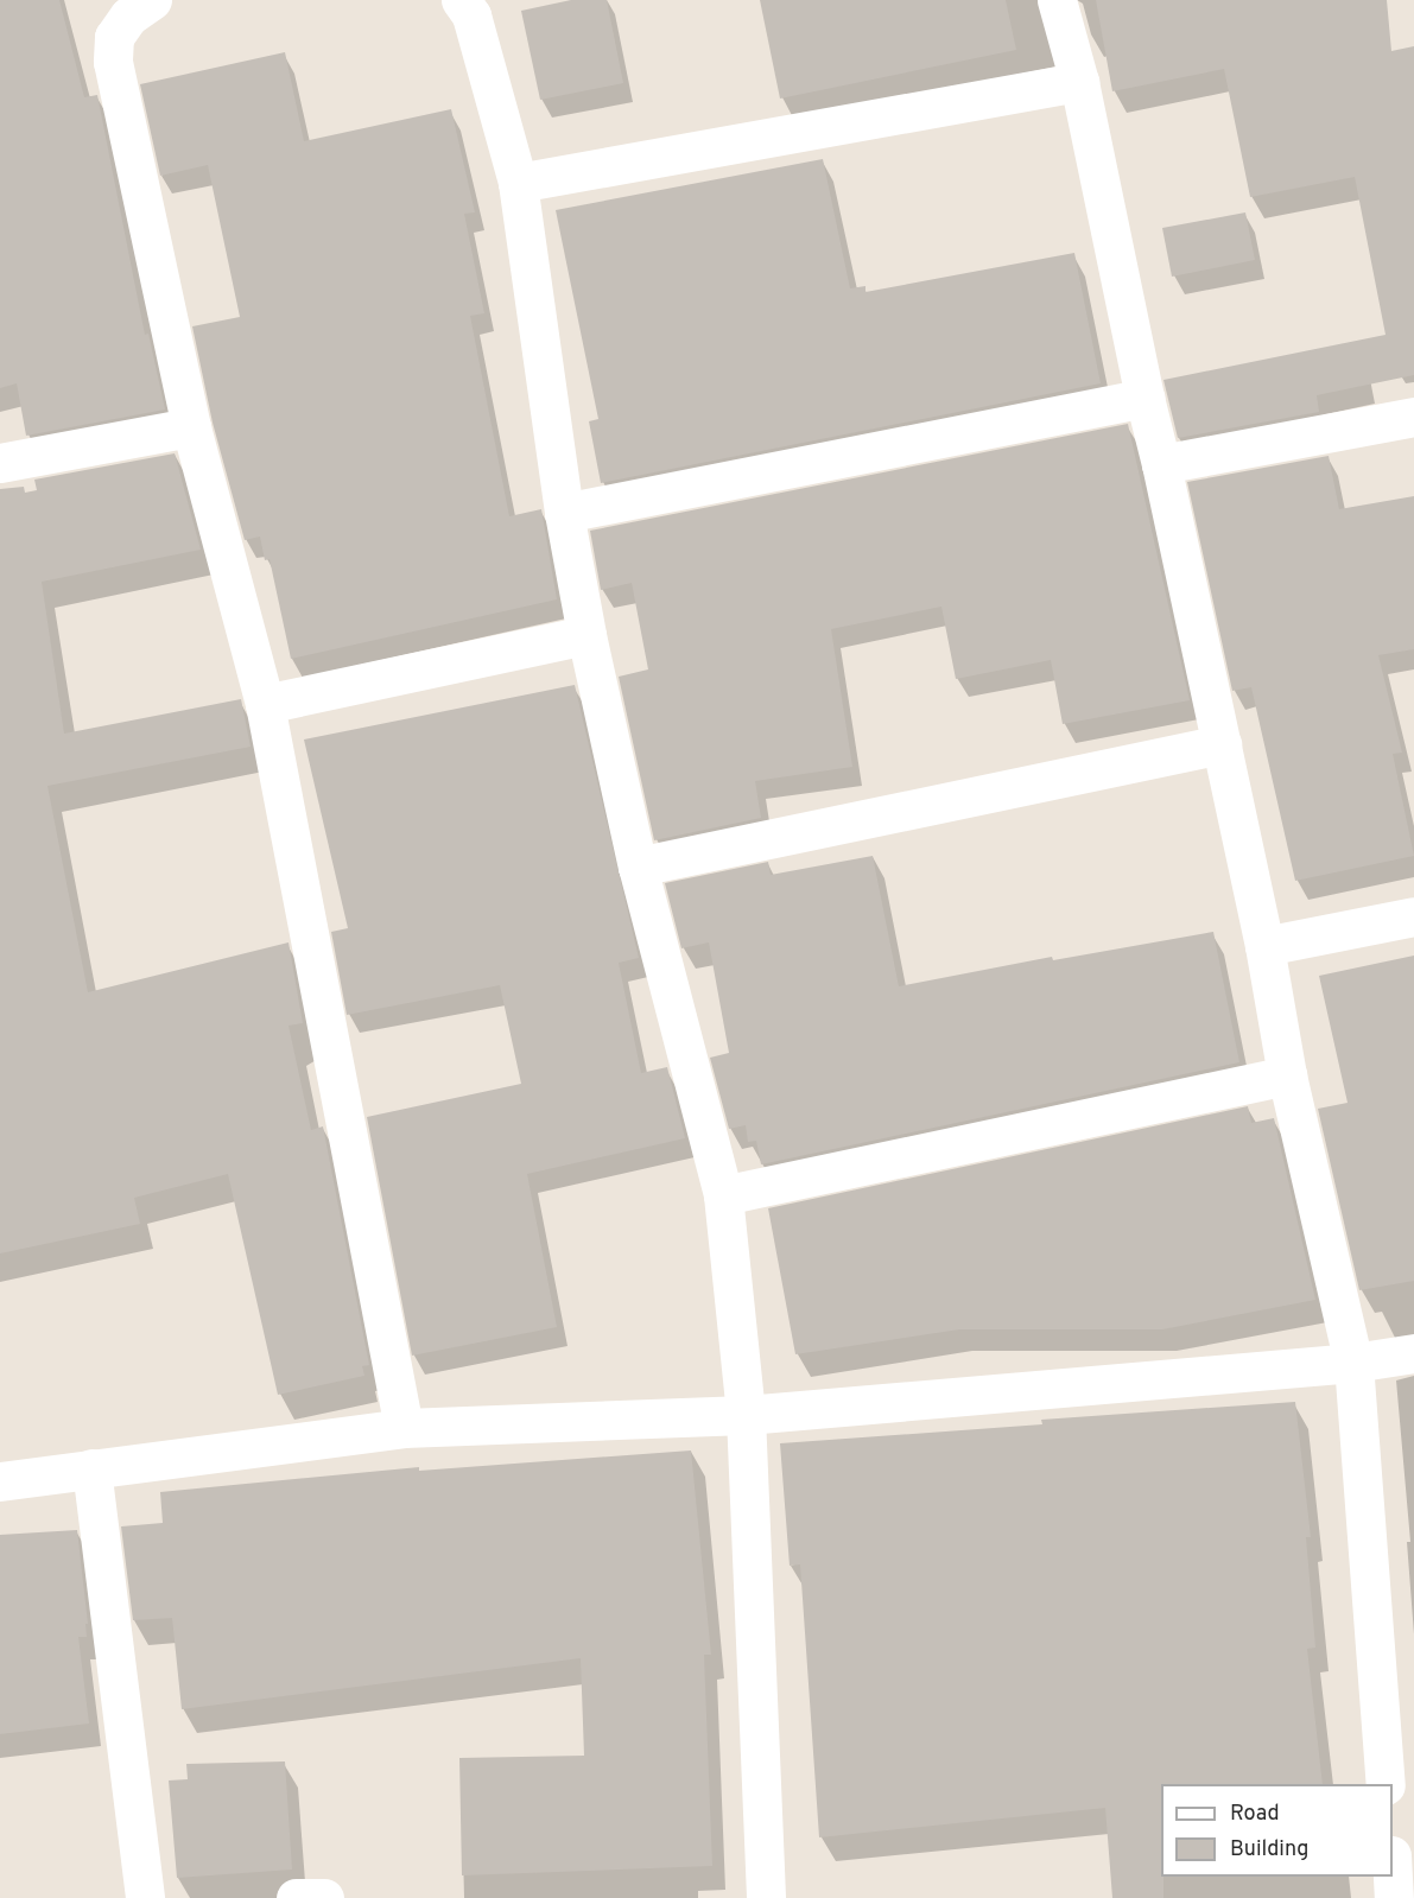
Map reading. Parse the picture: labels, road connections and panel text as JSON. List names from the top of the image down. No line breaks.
{"legend":["Road","Building"]}
